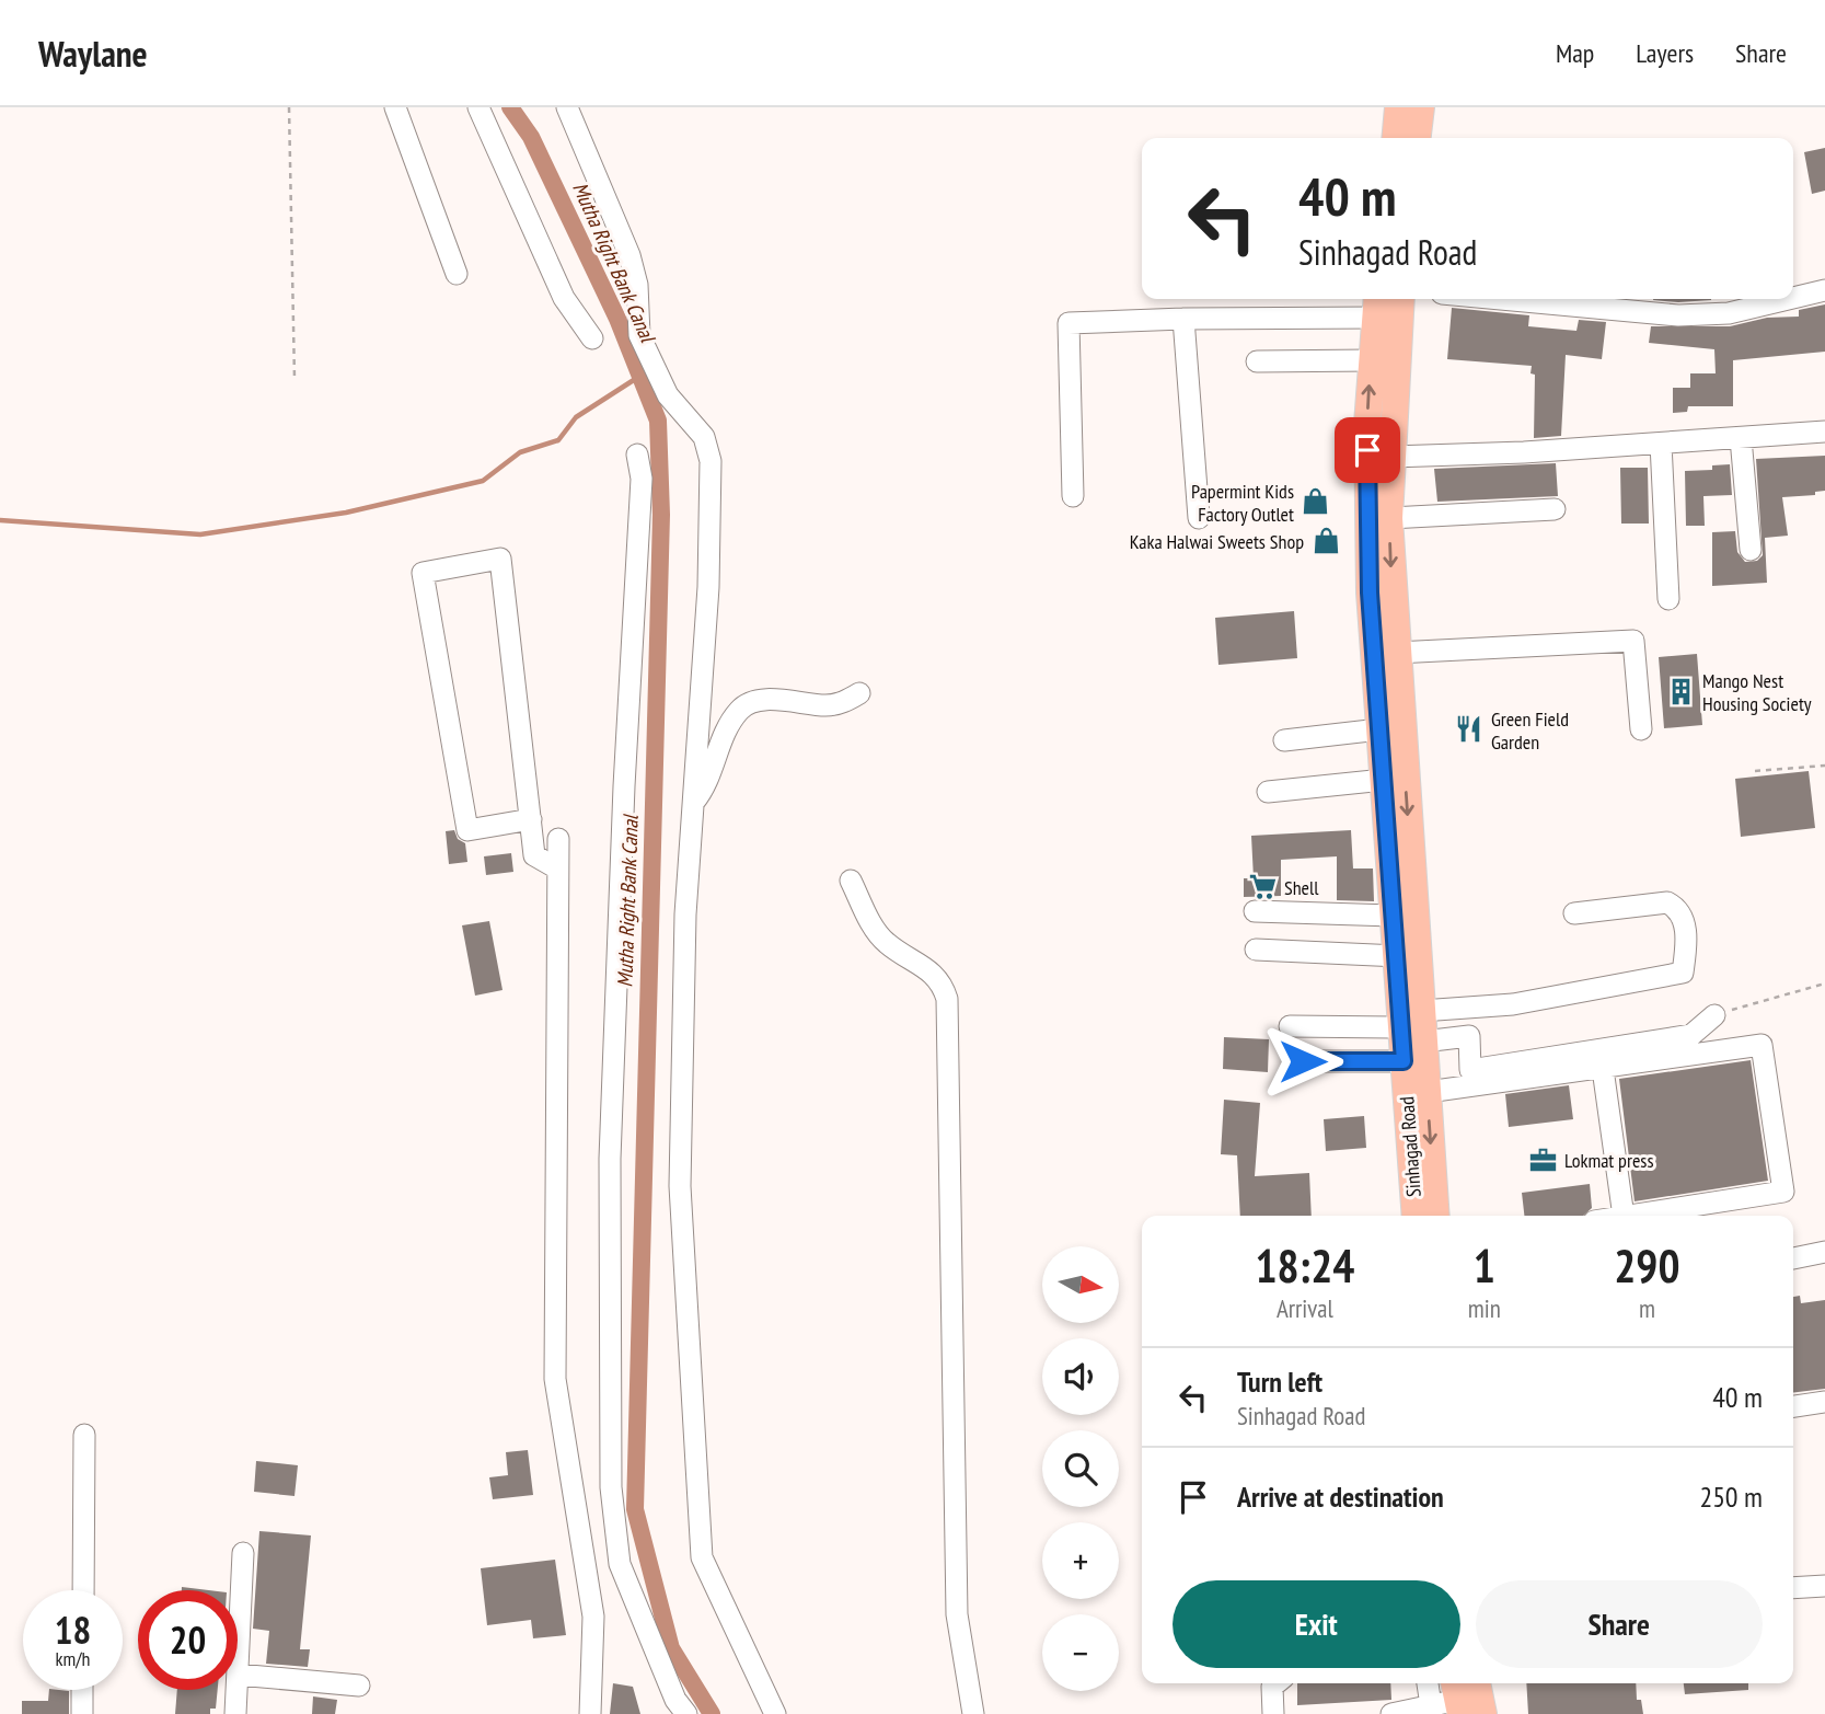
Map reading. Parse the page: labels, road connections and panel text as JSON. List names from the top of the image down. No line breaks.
{"streets":{"main road":["Sinhagad Road"]},"water":["Mutha Right Bank Canal"],"places":{"shop":["Papermint Kids Factory Outlet","Kaka Halwai Sweets Shop"],"building":["Mango Nest Housing Society"],"restaurant":["Green Field Garden"],"supermarket":["Shell"],"office":["Lokmat press"]},"north":"right","page":{"header":"Waylane","nav":["Map","Layers","Share"],"turn":["40 m","Sinhagad Road"],"eta":["18:24","Arrival","1","min","290","m"],"map_buttons":["+","−"],"list":[{"name":"Turn left","note":"Sinhagad Road","value":"40 m"},{"name":"Arrive at destination","value":"250 m"}],"buttons":["Exit","Share"],"speed":"18 km/h","limit":"20"}}
